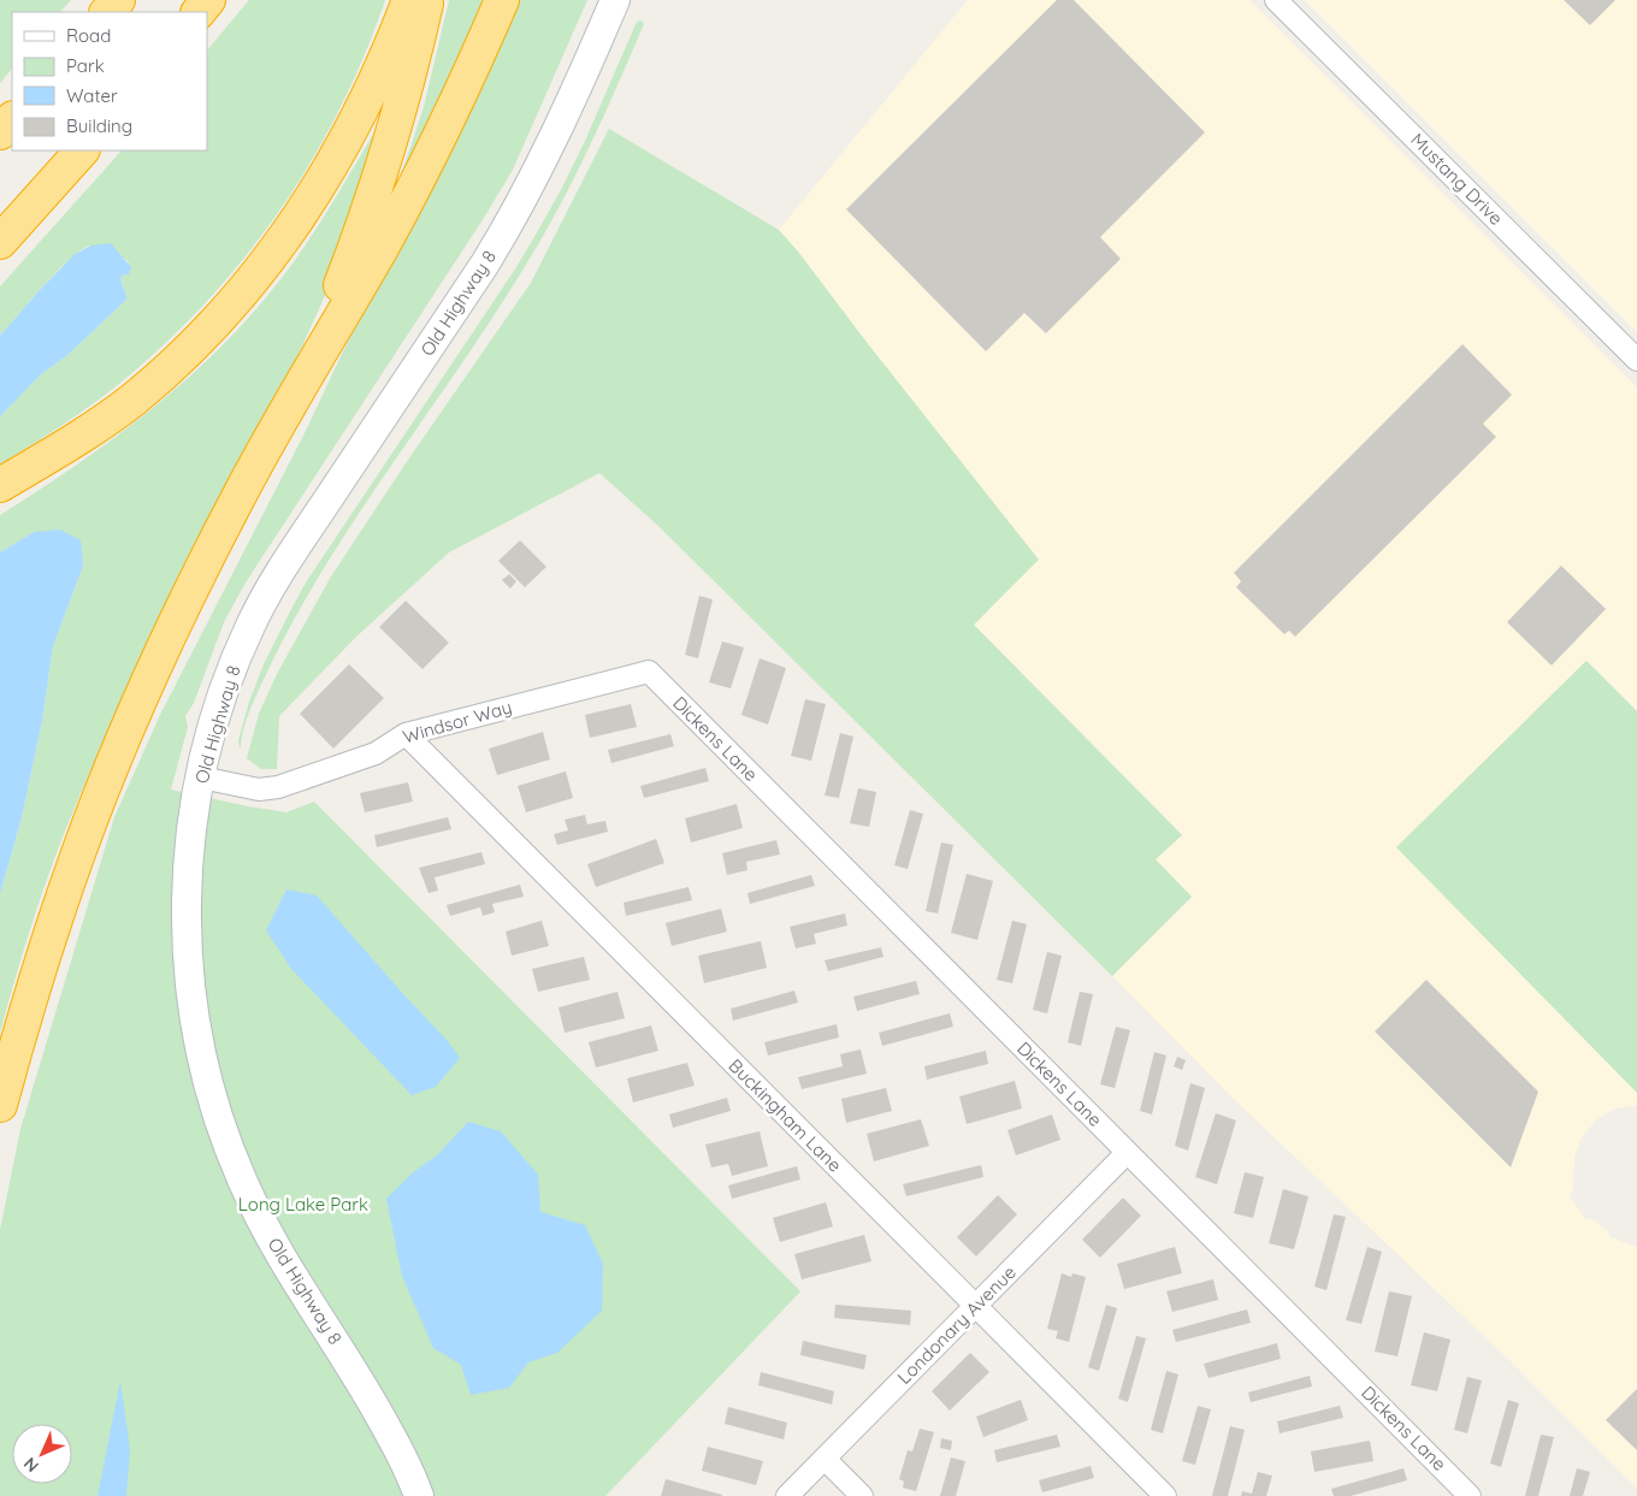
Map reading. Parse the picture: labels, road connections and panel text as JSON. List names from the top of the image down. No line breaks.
{"streets":{"street":["Mustang Drive","Old Highway 8","Windsor Way","Dickens Lane","Buckingham Lane","Londonary Avenue"]},"crossings":[["Old Highway 8","Windsor Way"],["Windsor Way","Dickens Lane"],["Windsor Way","Buckingham Lane"],["Dickens Lane","Londonary Avenue"],["Buckingham Lane","Londonary Avenue"]],"parks":["Long Lake Park"],"legend":["Road","Park","Water","Building"],"north":"bottom left"}
